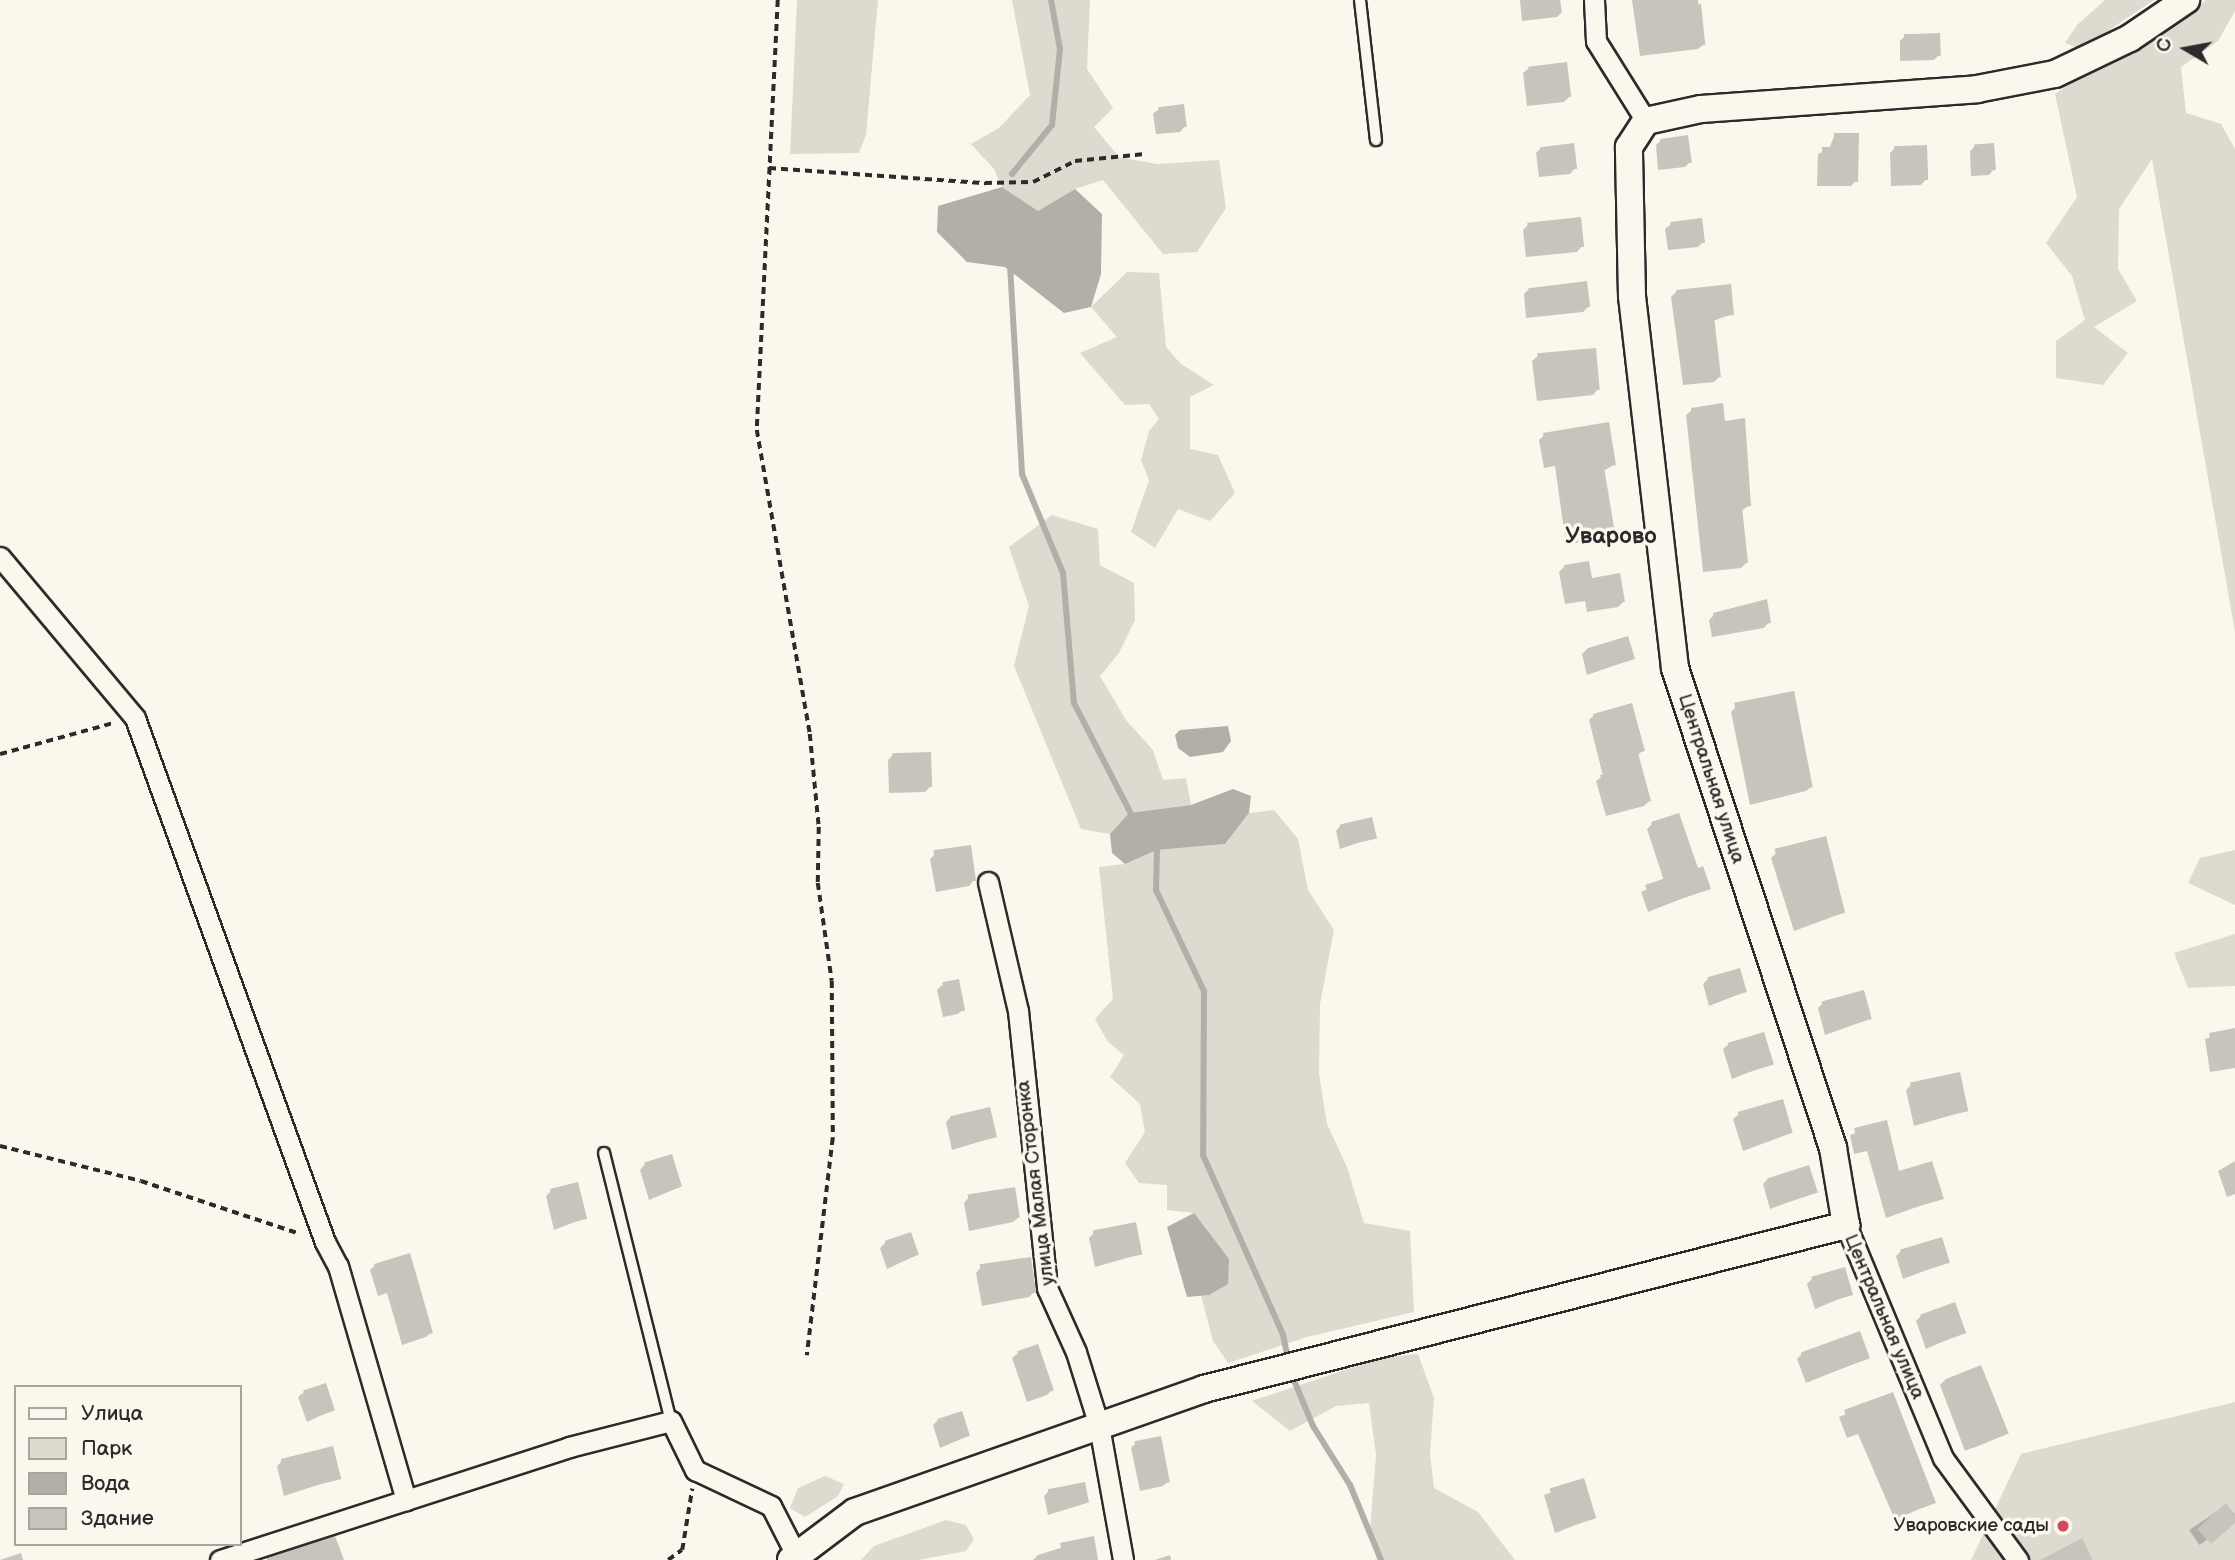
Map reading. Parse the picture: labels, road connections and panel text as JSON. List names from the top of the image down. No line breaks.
{"streets":{"street":["Центральная улица","улица Малая Сторонка"]},"districts":["Уварово"],"places":["Уваровские сады"],"legend":["Улица","Парк","Вода","Здание"],"north":"left"}
